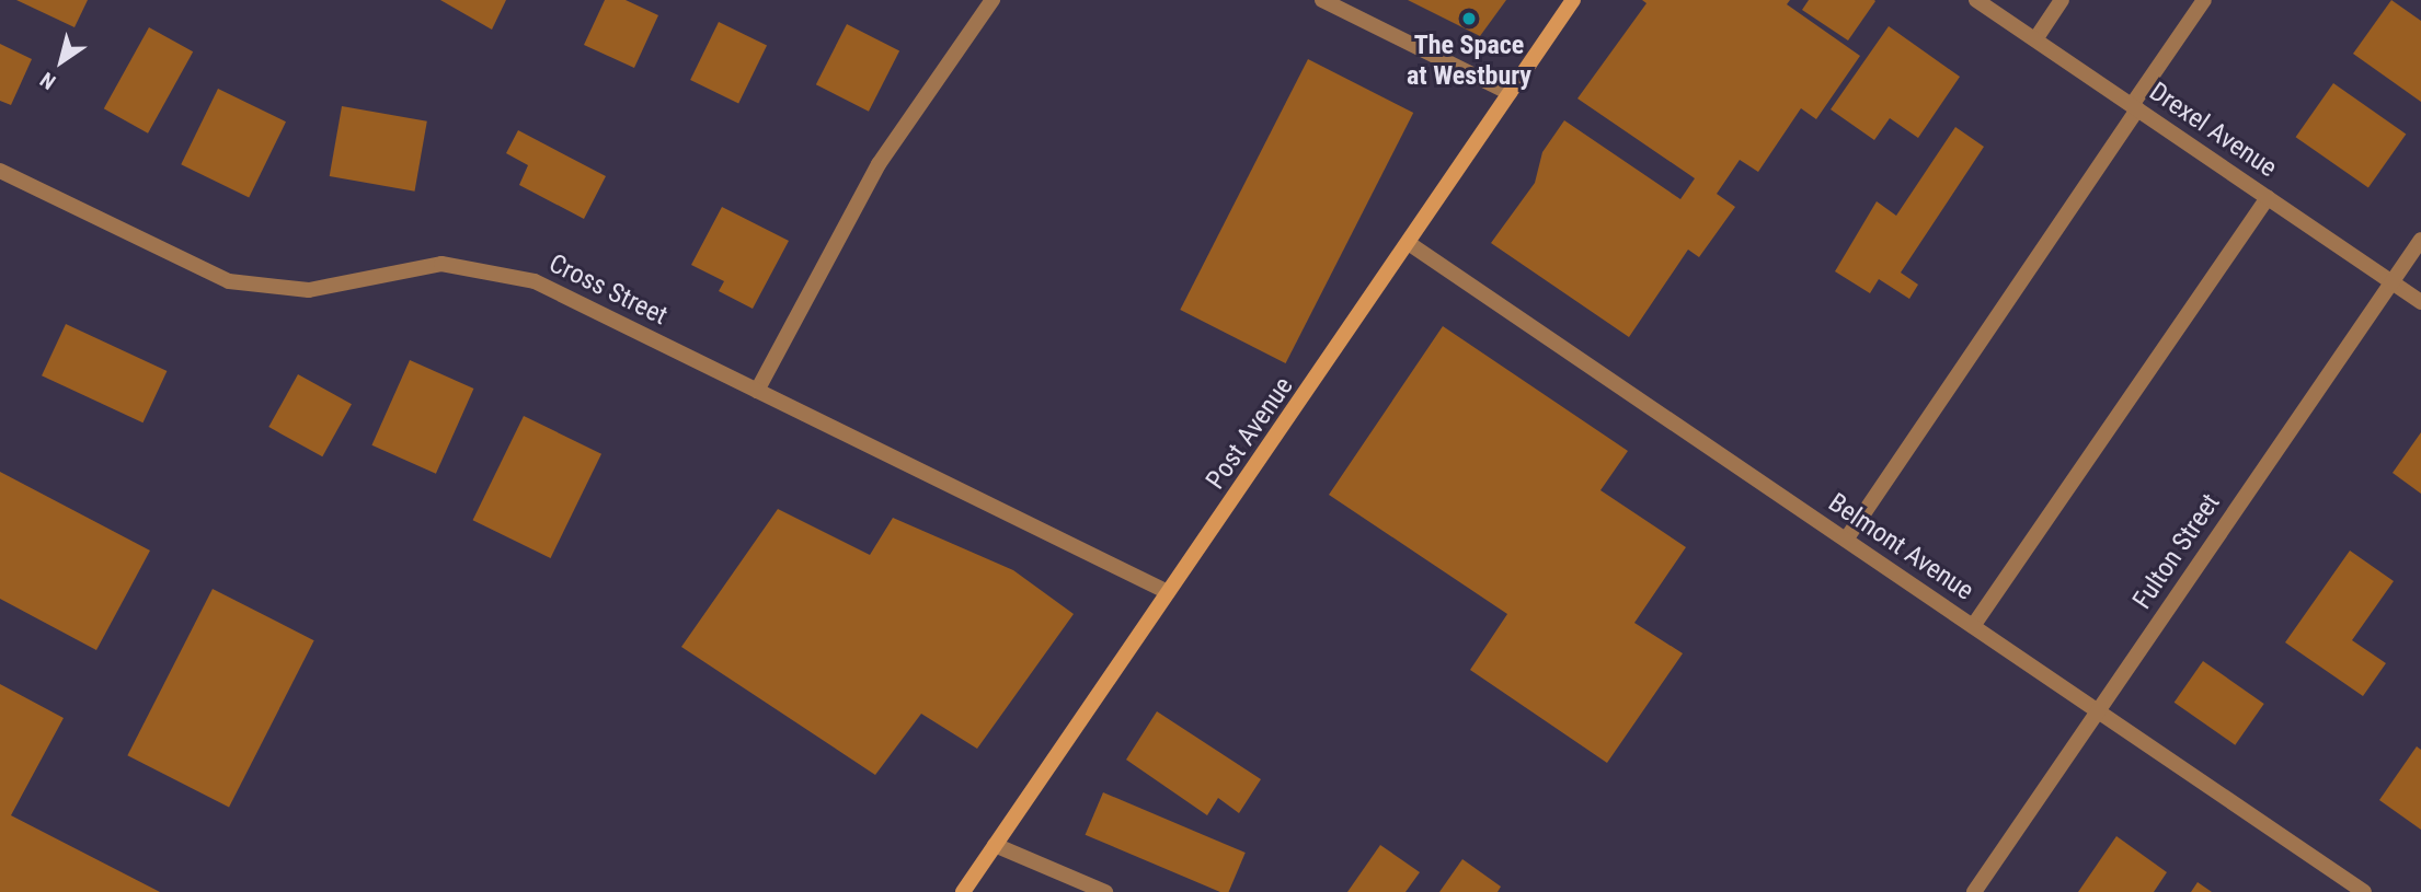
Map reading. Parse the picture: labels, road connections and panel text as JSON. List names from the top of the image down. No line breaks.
{"streets":{"main road":["Post Avenue"],"street":["Drexel Avenue","Cross Street","Belmont Avenue","Fulton Street"]},"crossings":[["Drexel Avenue","Fulton Street"],["Cross Street","Post Avenue"],["Post Avenue","Belmont Avenue"],["Belmont Avenue","Fulton Street"]],"places":["The Space at Westbury"],"north":"bottom left"}
